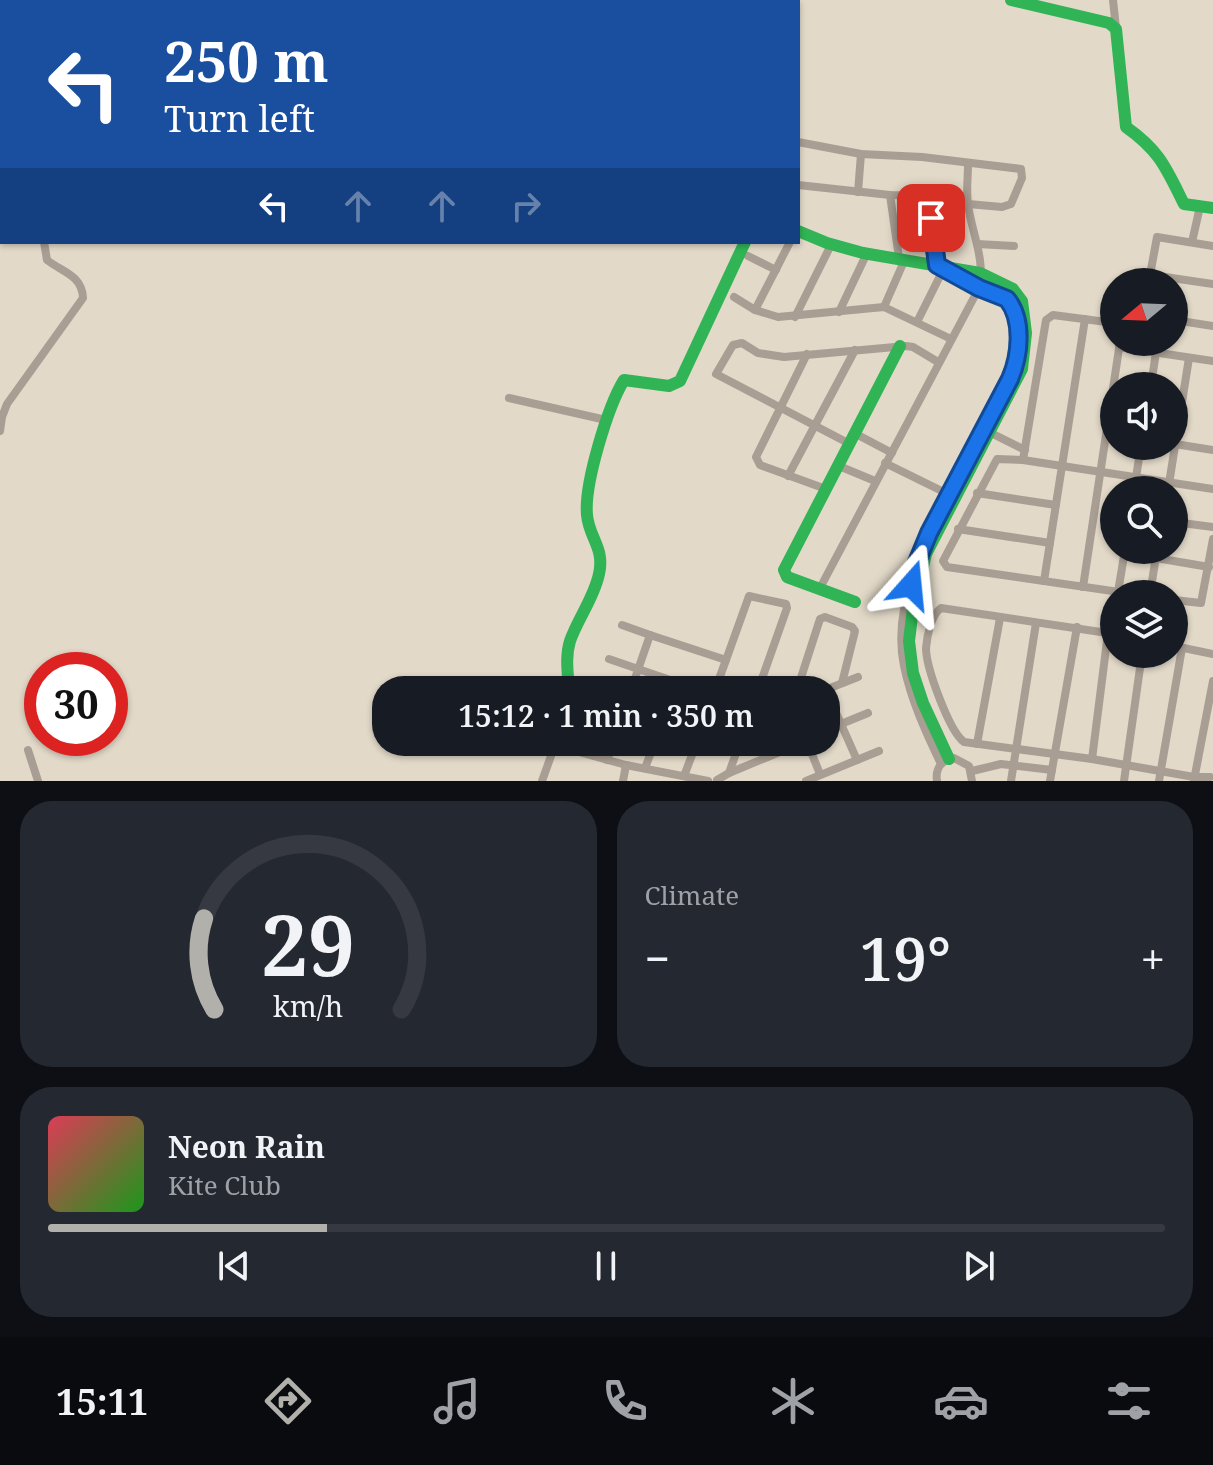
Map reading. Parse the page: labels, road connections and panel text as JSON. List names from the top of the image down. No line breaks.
{"north":"left","page":{"turn":["250 m","Turn left"],"limit":"30","trip":"15:12 · 1 min · 350 m","tile":"Climate","heat":["−","19°","+"],"song":["Neon Rain","Kite Club"],"tabs":"15:11","gauge":["29","km/h"]}}
